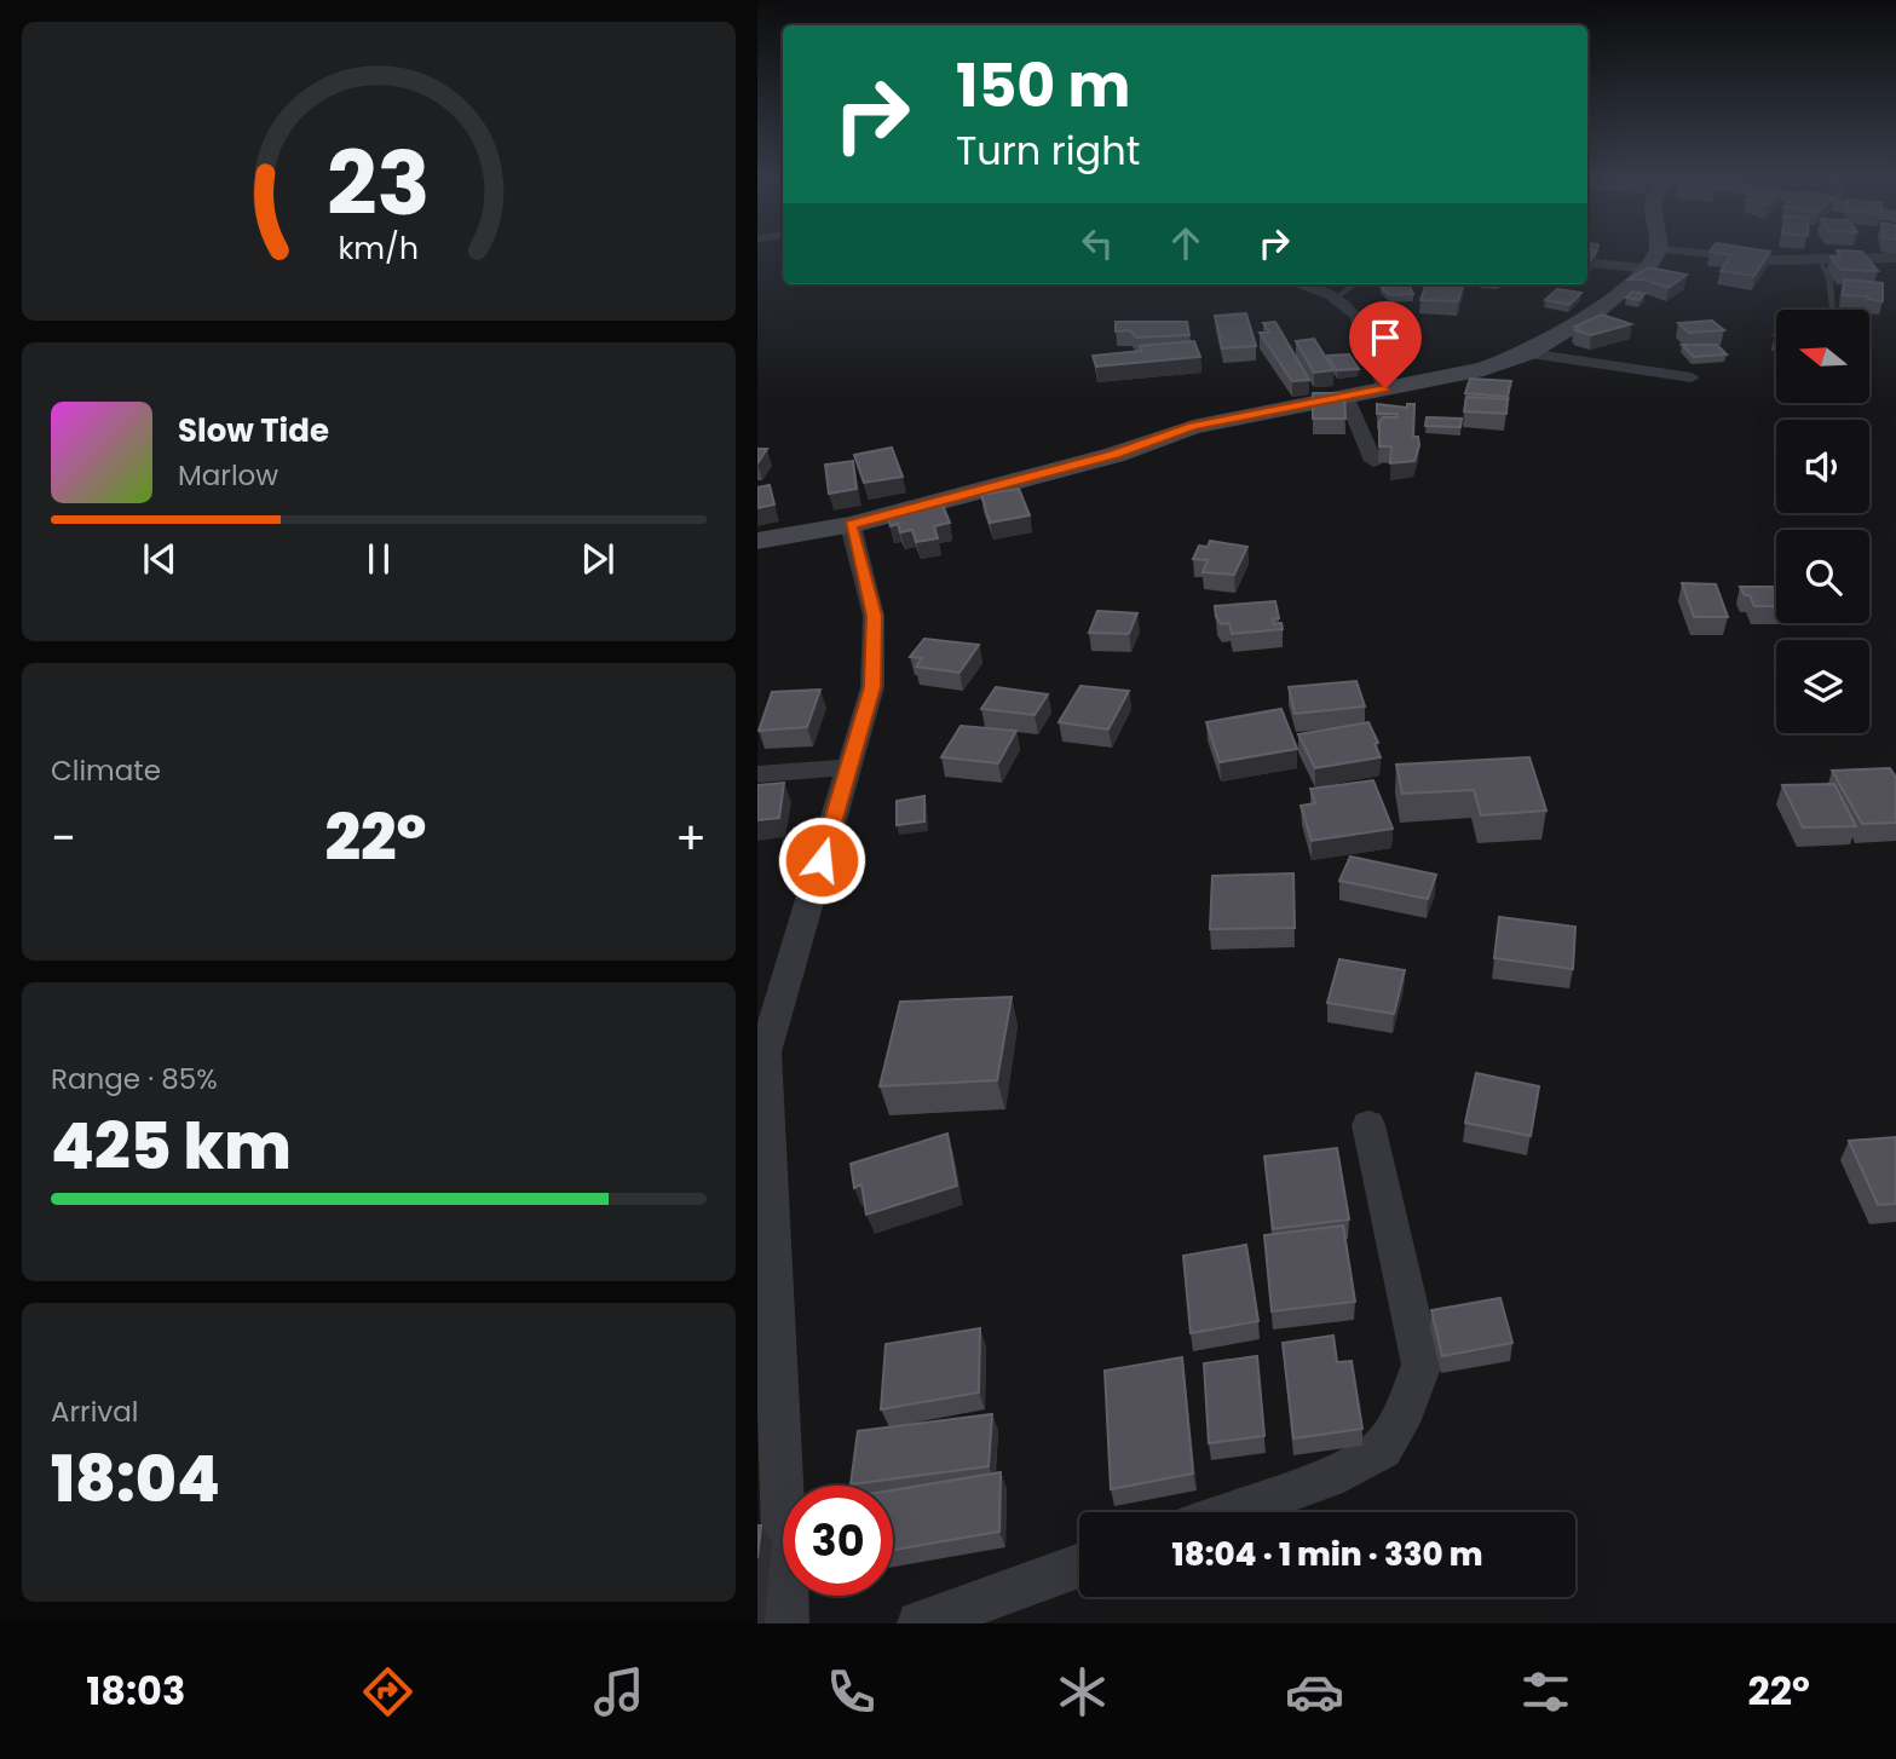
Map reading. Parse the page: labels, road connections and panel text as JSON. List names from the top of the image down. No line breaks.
{"north":"left","page":{"turn":["150 m","Turn right"],"song":["Slow Tide","Marlow"],"tile":["Climate",["Range · 85%","425 km"],["Arrival","18:04"]],"heat":["−","22°","+"],"limit":"30","trip":"18:04 · 1 min · 330 m","tabs":["18:03","22°"],"gauge":["23","km/h"]}}
